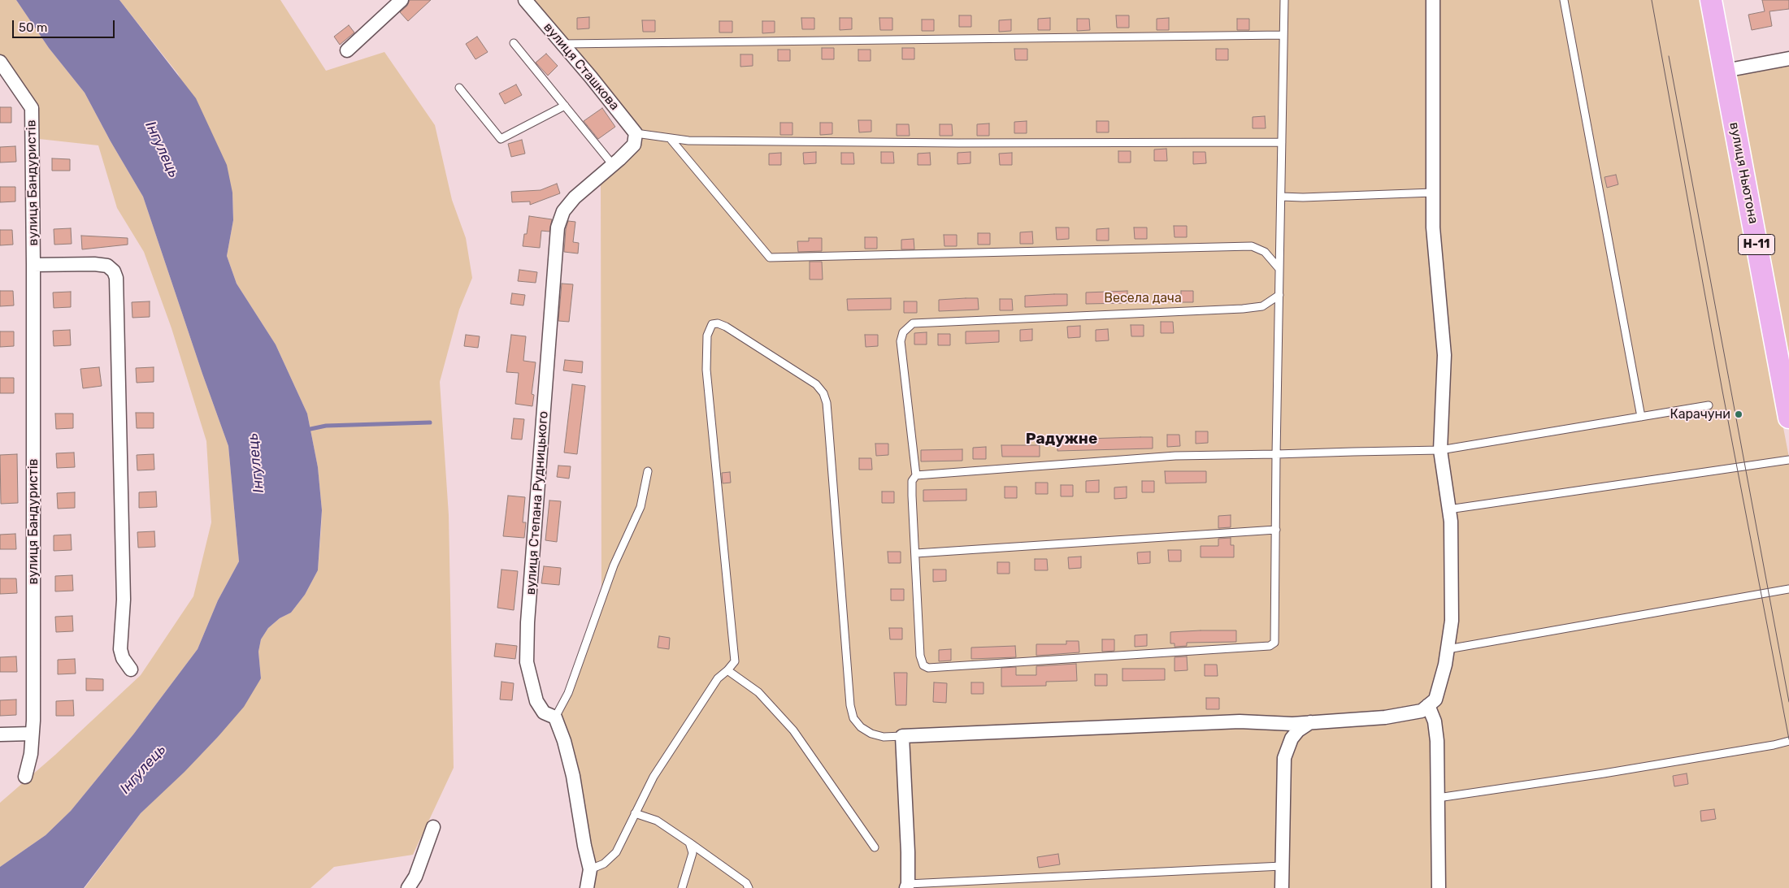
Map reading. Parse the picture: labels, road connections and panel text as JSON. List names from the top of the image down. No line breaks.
{"streets":{"main road":["вулиця Ньютона","Н-11"],"street":["вулиця Сташкова","вулиця Бандуристів","вулиця Степана Рудницького"]},"crossings":[["вулиця Сташкова","вулиця Степана Рудницького"]],"districts":["Радужне"],"water":["Інгулець"],"parks":["Весела дача"],"places":["Карачуни"],"scale_bar":"50 m"}
